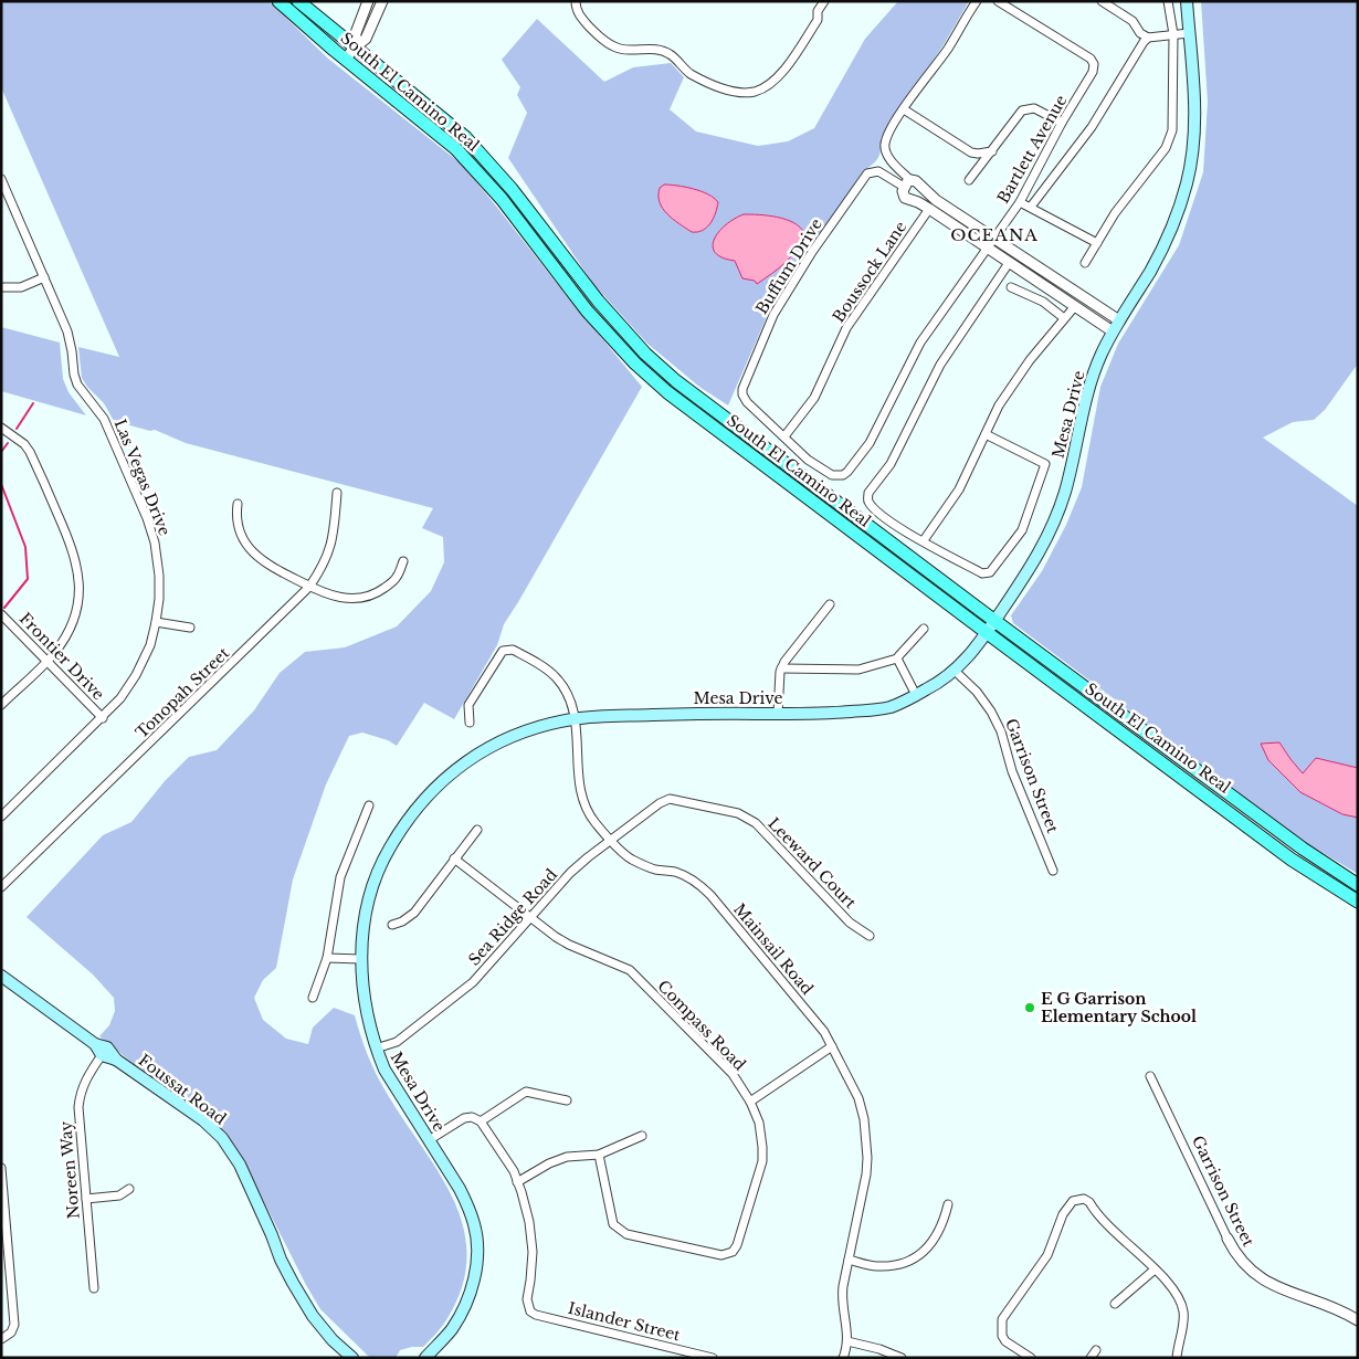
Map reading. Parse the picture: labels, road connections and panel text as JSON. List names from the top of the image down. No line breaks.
{"streets":{"main road":["South El Camino Real","Mesa Drive","Foussat Road"],"street":["Bartlett Avenue","Buffum Drive","Boussock Lane","Las Vegas Drive","Frontier Drive","Tonopah Street","Garrison Street","Leeward Court","Sea Ridge Road","Mainsail Road","Compass Road","Noreen Way","Islander Street"]},"crossings":[["South El Camino Real","Mesa Drive"],["Bartlett Avenue","Buffum Drive"],["Bartlett Avenue","Boussock Lane"],["Buffum Drive","Boussock Lane"],["Mesa Drive","Garrison Street"],["Mesa Drive","Sea Ridge Road"],["Mesa Drive","Mainsail Road"],["Las Vegas Drive","Frontier Drive"],["Leeward Court","Sea Ridge Road"],["Sea Ridge Road","Mainsail Road"],["Sea Ridge Road","Compass Road"],["Foussat Road","Noreen Way"]],"districts":["OCEANA"],"places":["E G Garrison Elementary School"]}
